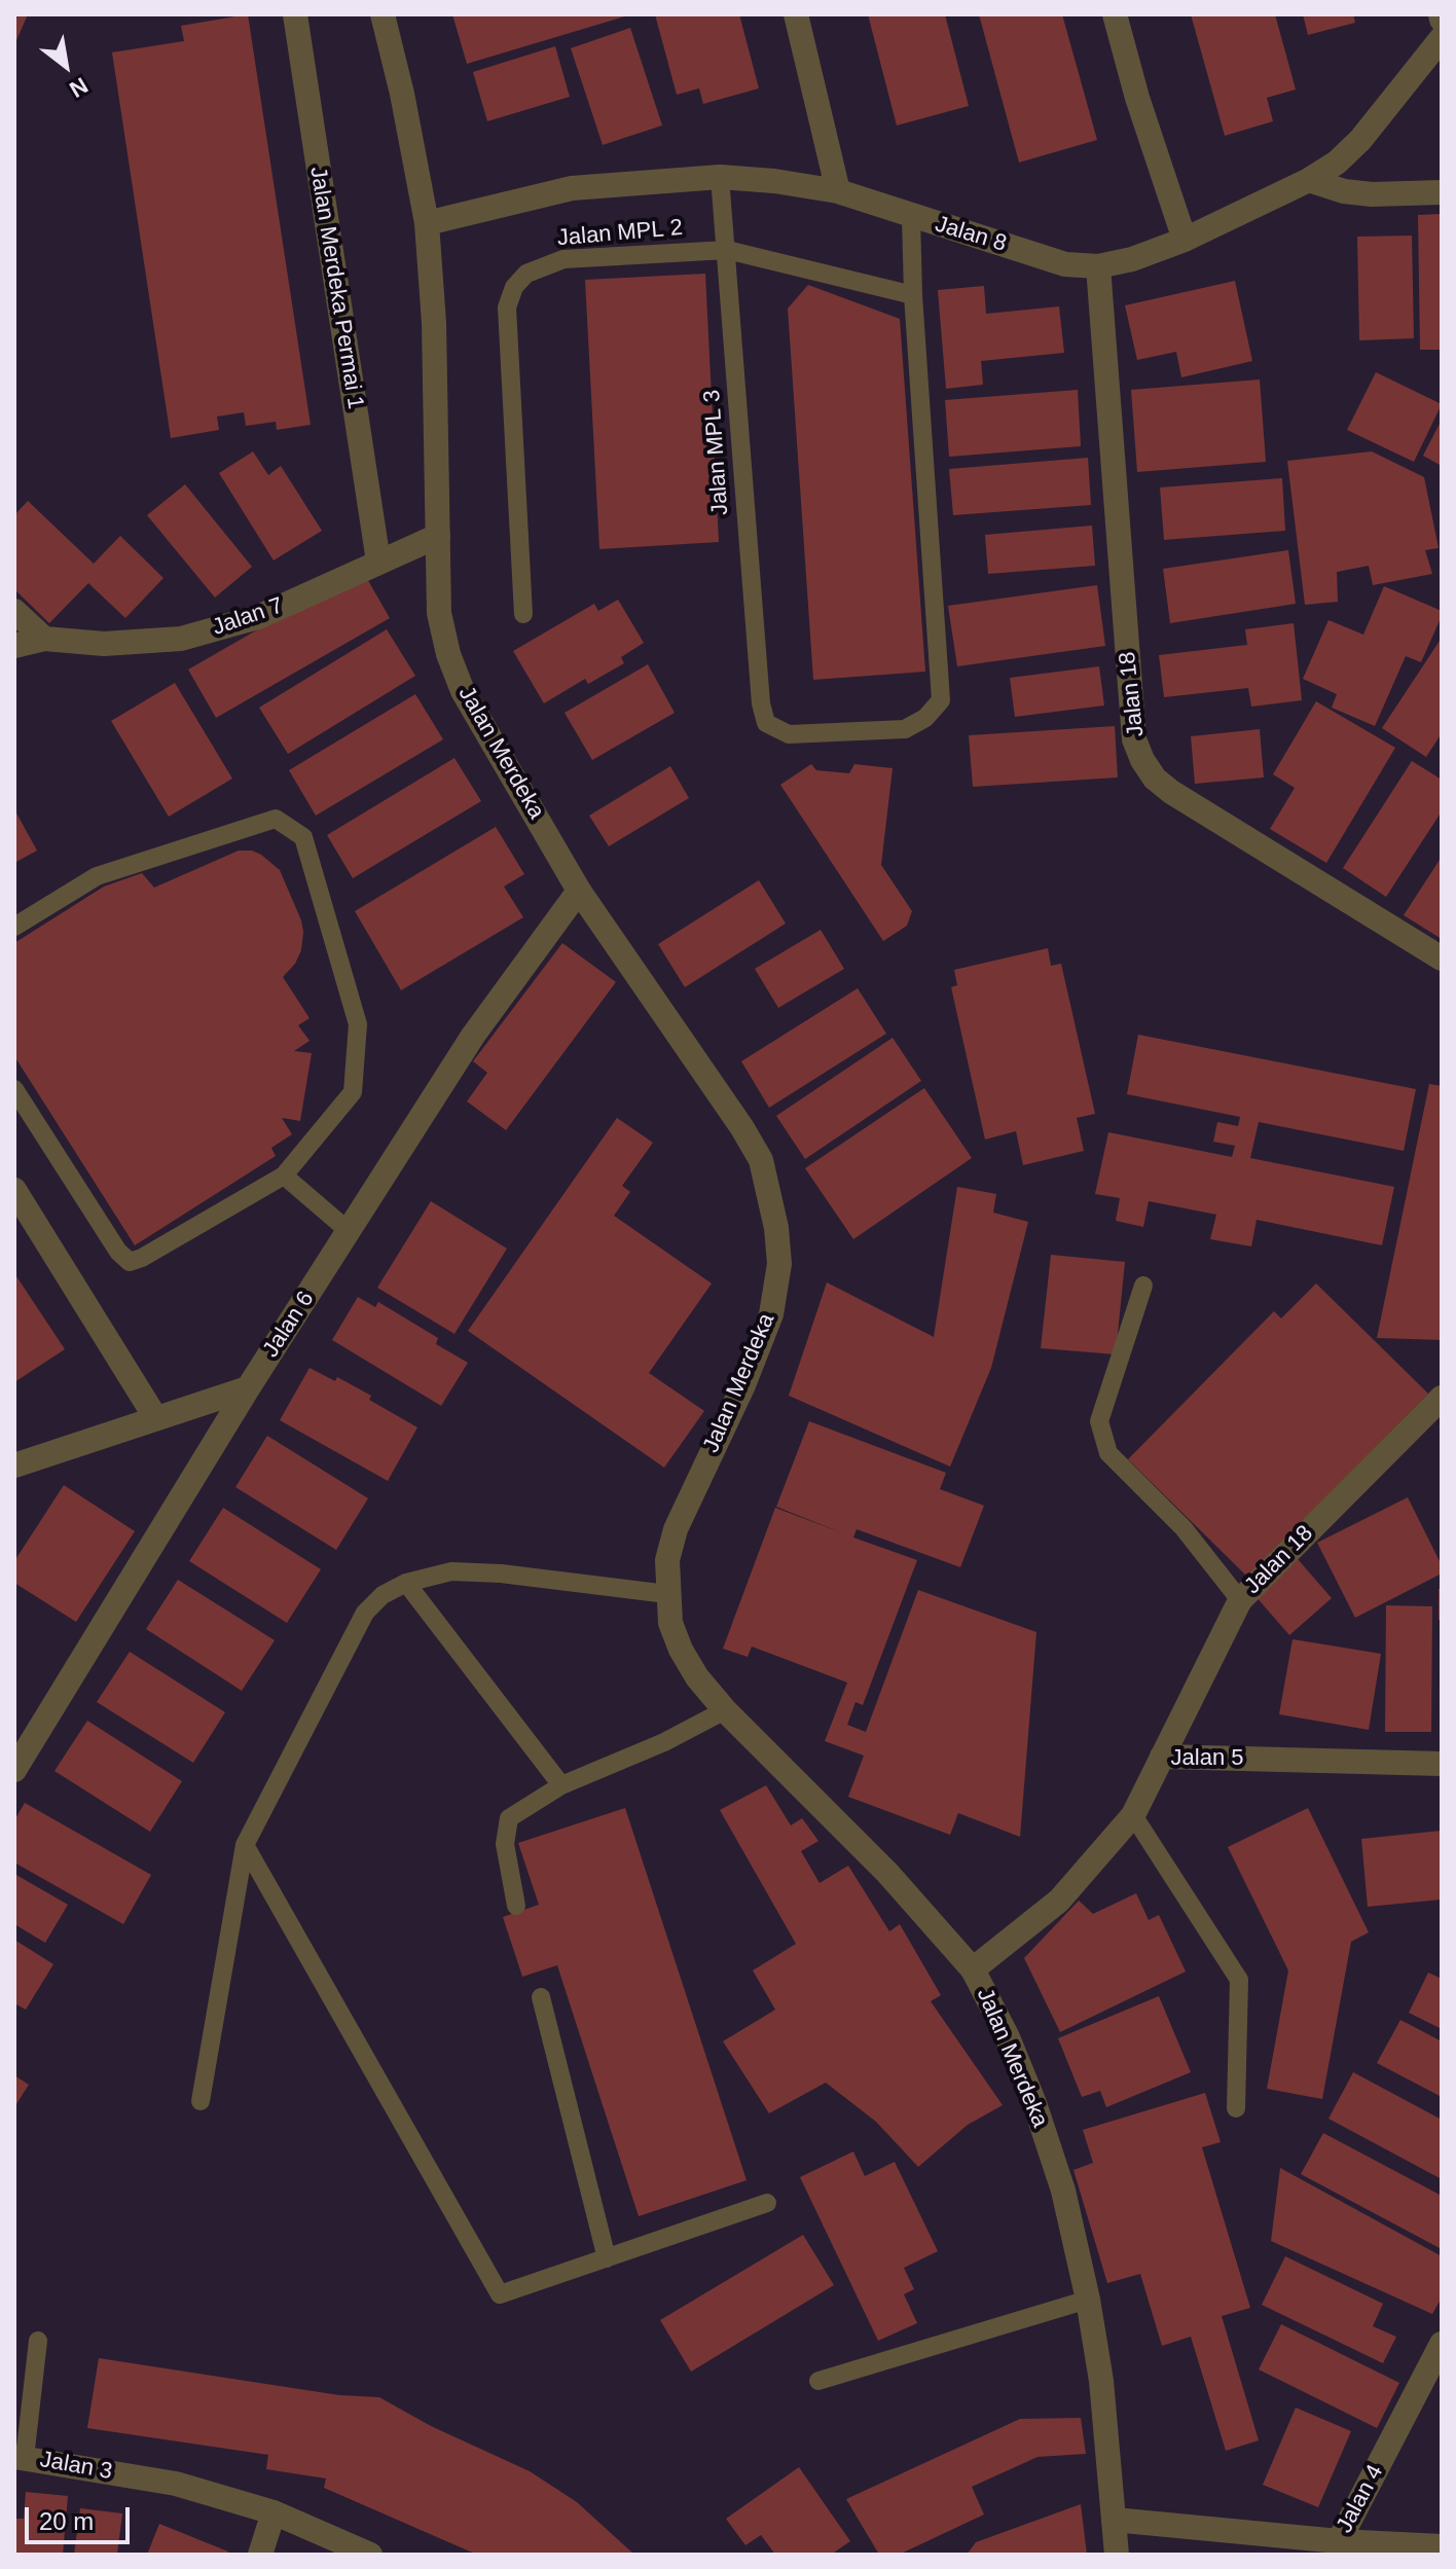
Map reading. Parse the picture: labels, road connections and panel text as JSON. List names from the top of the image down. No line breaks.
{"streets":{"street":["Jalan 8","Jalan Merdeka Permai 1","Jalan 7","Jalan 18","Jalan Merdeka","Jalan 6","Jalan 5","Jalan 3","Jalan 4"],"lane":["Jalan MPL 2","Jalan MPL 3"]},"crossings":[["Jalan MPL 2","Jalan MPL 3"],["Jalan 8","Jalan MPL 3"],["Jalan 8","Jalan 18"],["Jalan 8","Jalan Merdeka"],["Jalan Merdeka Permai 1","Jalan 7"],["Jalan 7","Jalan Merdeka"],["Jalan 18","Jalan 5"],["Jalan Merdeka","Jalan 6"],["Jalan Merdeka","Jalan 5"],["Jalan Merdeka","Jalan 4"]],"scale_bar":"20 m","north":"bottom right"}
